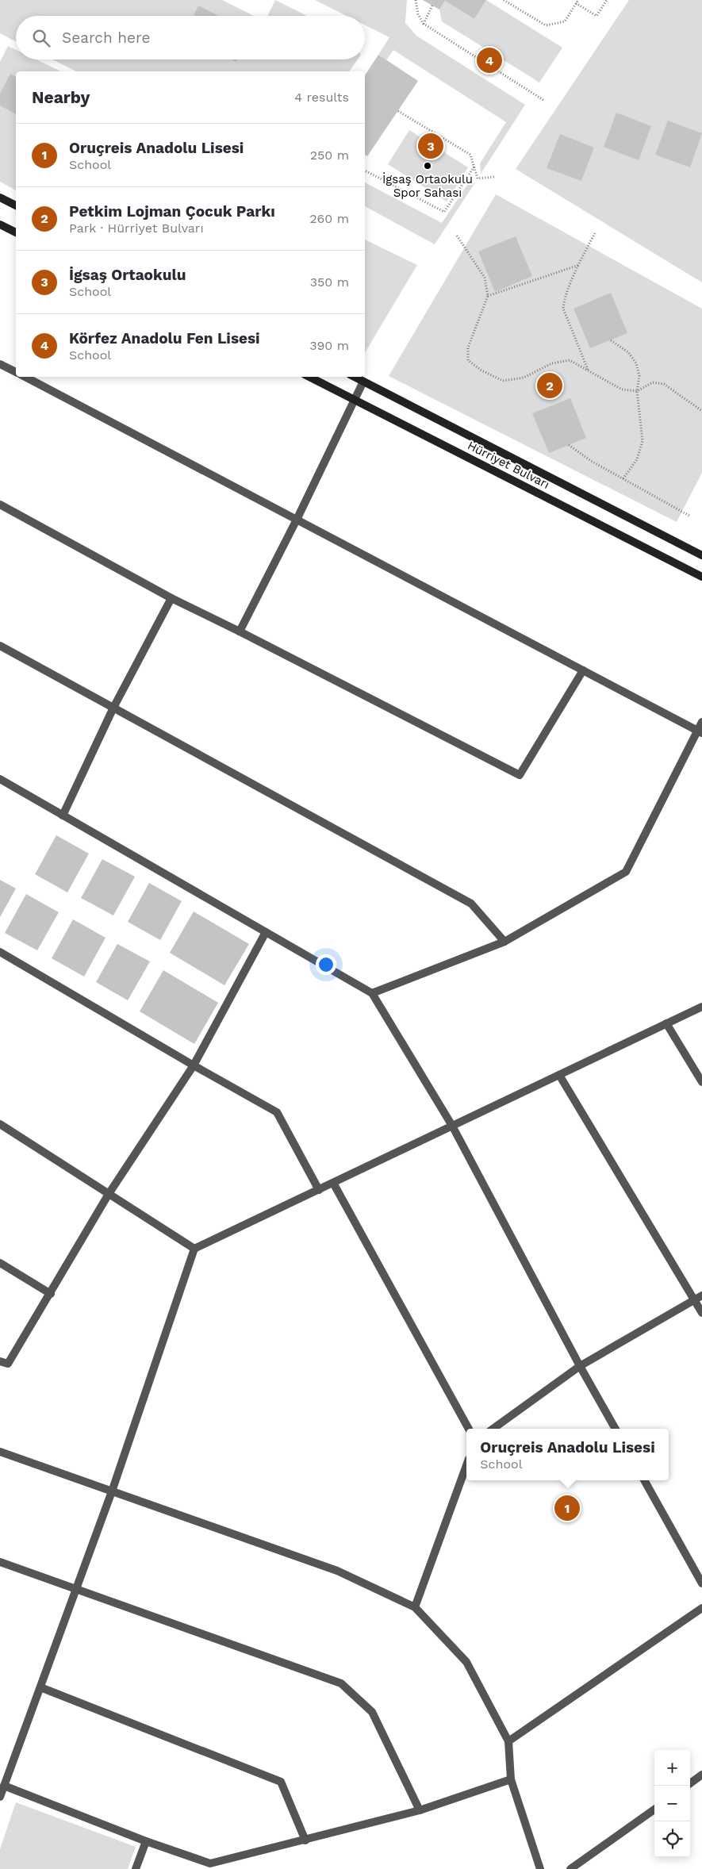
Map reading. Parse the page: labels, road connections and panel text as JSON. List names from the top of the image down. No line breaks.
{"streets":{"main road":["Hürriyet Bulvarı"]},"places":["İgsaş Ortaokulu Spor Sahası"],"page":{"search":"Search here","pins":["4","3","2","1"],"heading":["Nearby","4 results"],"list":[{"mark":"1","name":"Oruçreis Anadolu Lisesi","note":"School","value":"250 m"},{"mark":"2","name":"Petkim Lojman Çocuk Parkı","note":"Park · Hürriyet Bulvarı","value":"260 m"},{"mark":"3","name":"İgsaş Ortaokulu","note":"School","value":"350 m"},{"mark":"4","name":"Körfez Anadolu Fen Lisesi","note":"School","value":"390 m"}],"popup":["Oruçreis Anadolu Lisesi","School"],"map_buttons":["+","−"]}}
